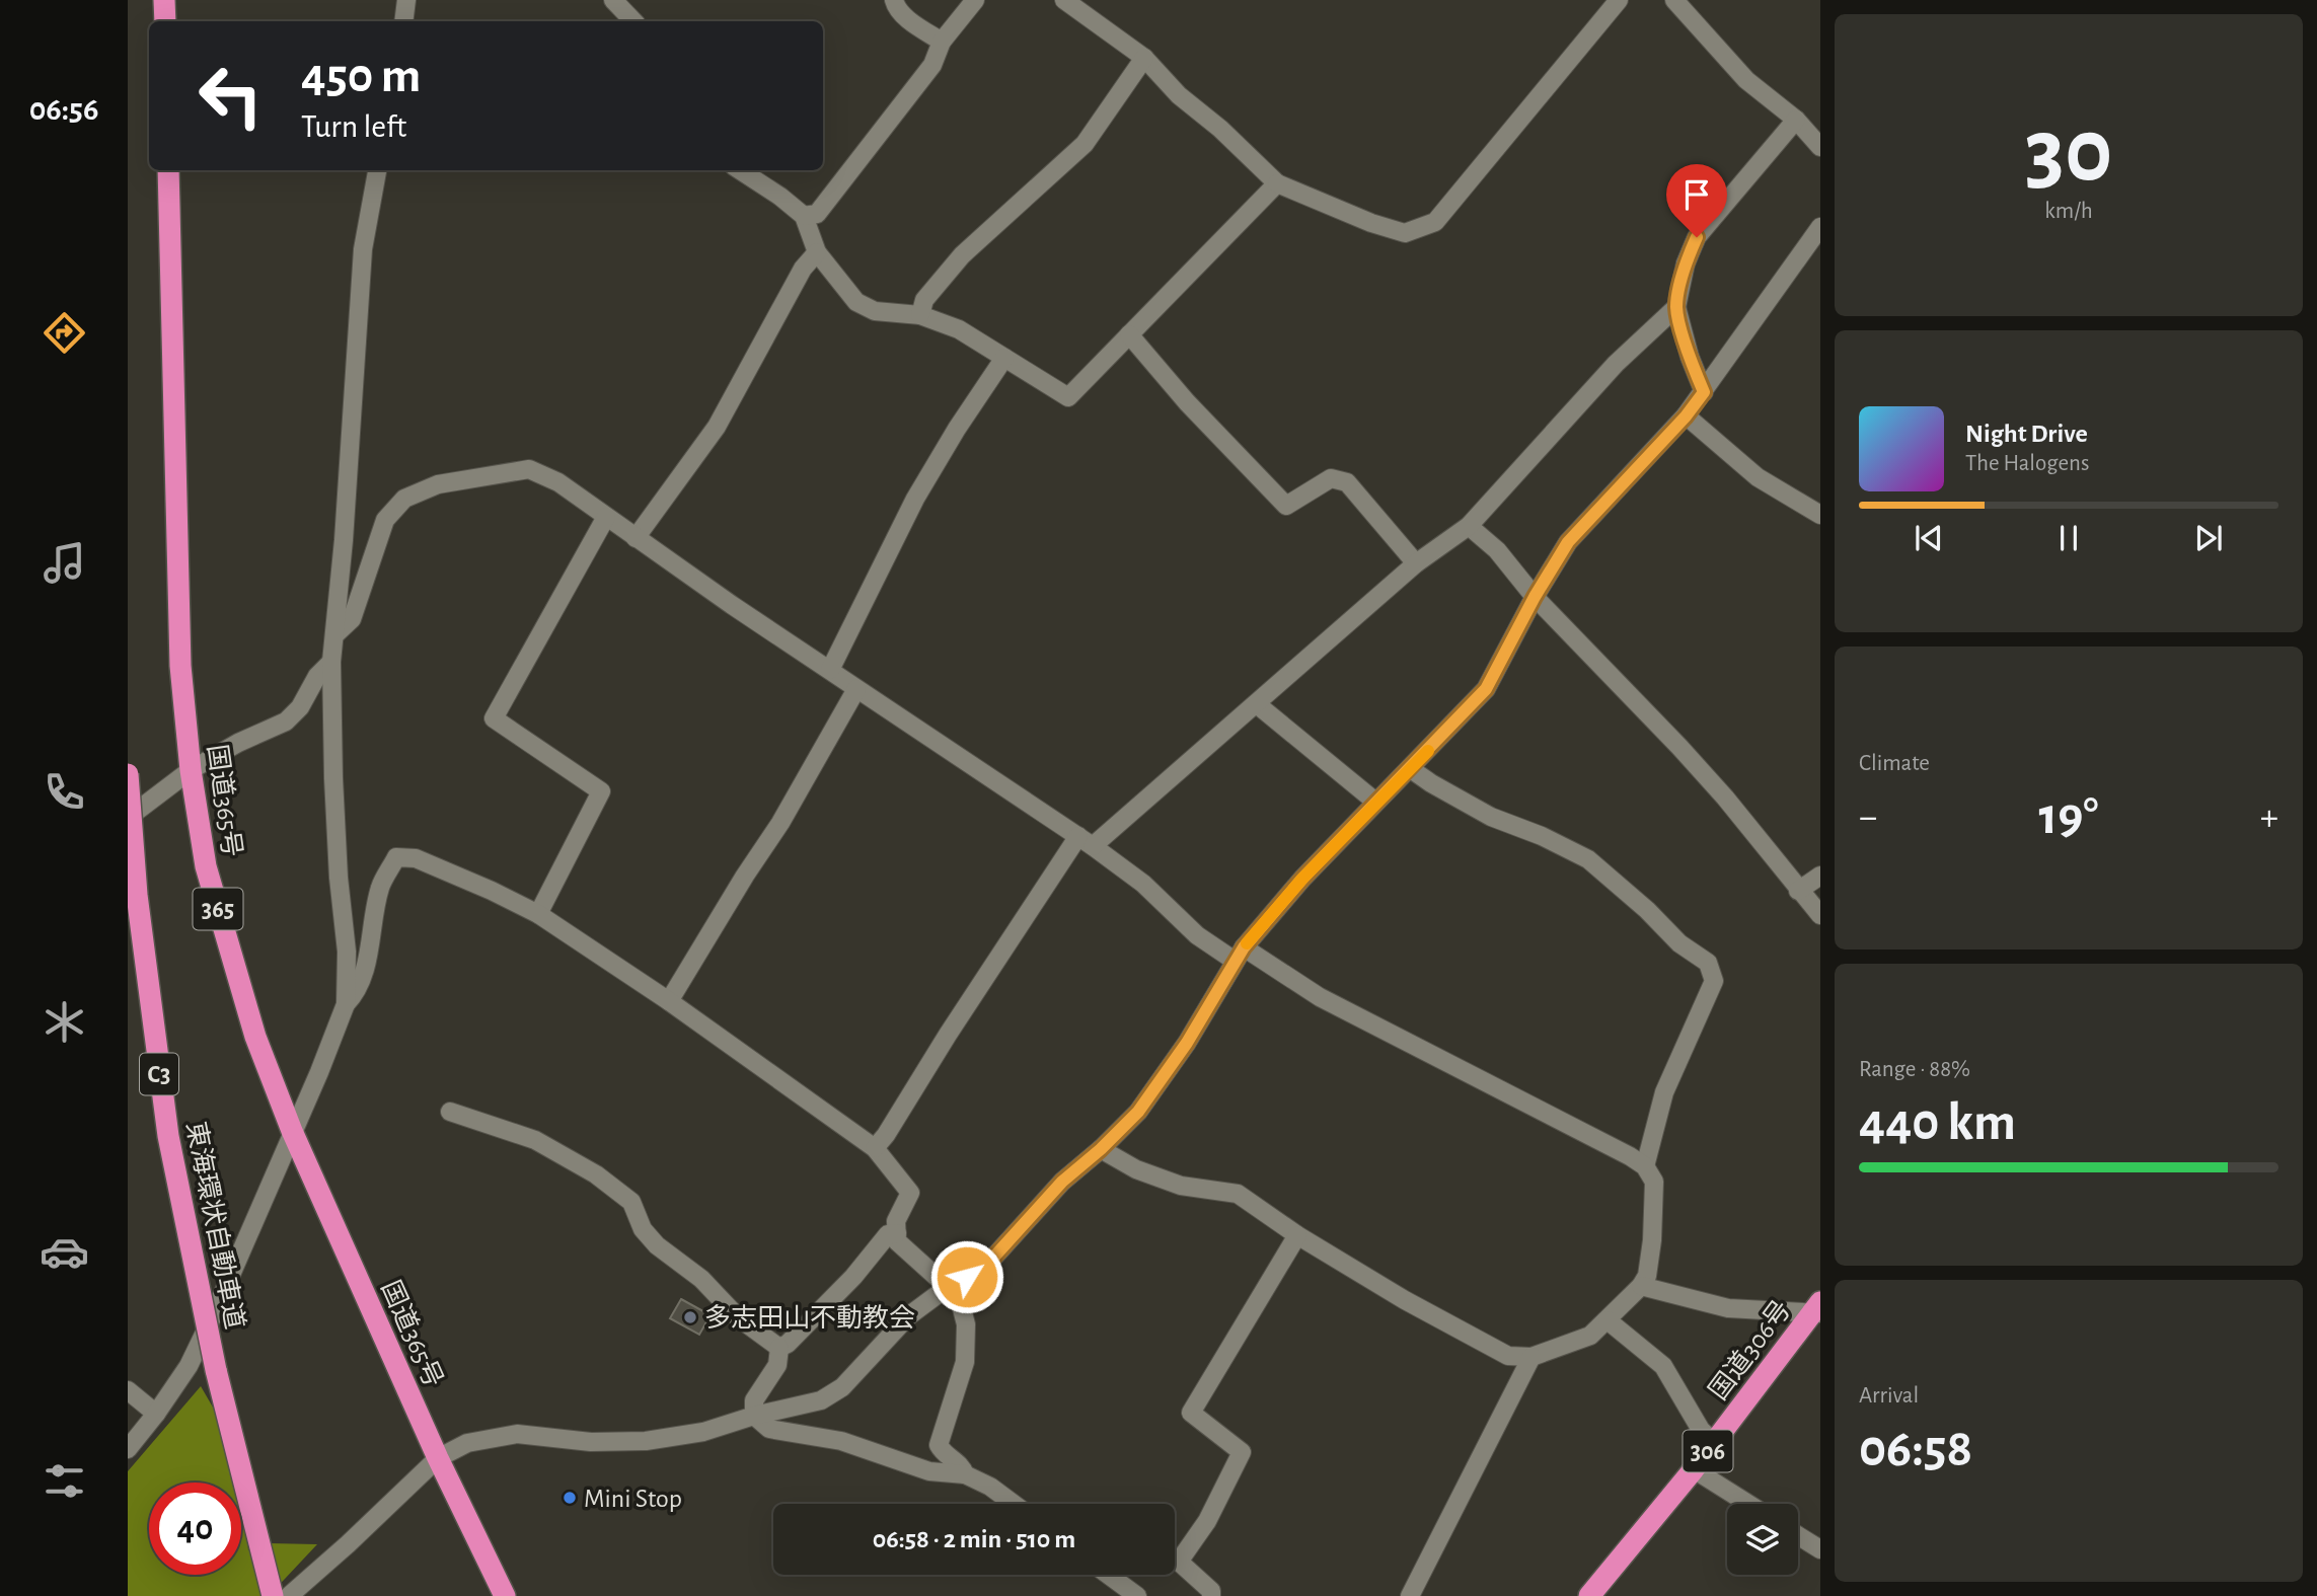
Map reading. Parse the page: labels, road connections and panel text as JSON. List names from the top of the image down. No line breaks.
{"streets":{"highway":["国道365号","365","C3","東海環状自動車道","国道306号","306"]},"places":["多志田山不動教会","Mini Stop"],"page":{"tabs":"06:56","tile":[["30","km/h"],"Climate",["Range · 88%","440 km"],["Arrival","06:58"]],"turn":["450 m","Turn left"],"song":["Night Drive","The Halogens"],"heat":["−","19°","+"],"limit":"40","trip":"06:58 · 2 min · 510 m"}}
